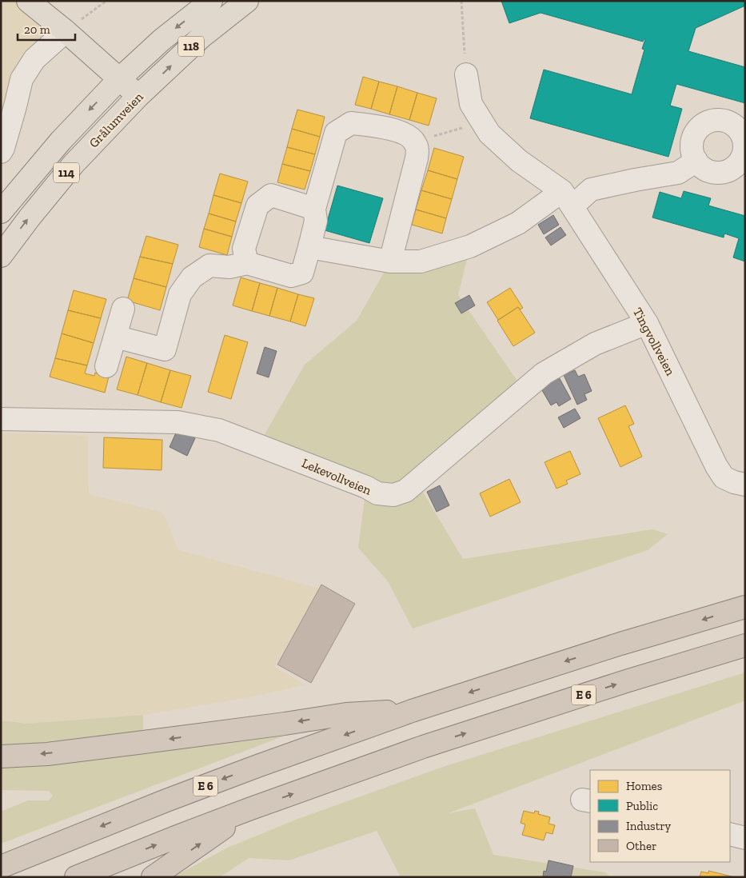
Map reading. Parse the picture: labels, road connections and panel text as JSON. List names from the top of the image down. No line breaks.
{"streets":{"highway":["E 6"],"main road":["118","Grålumveien","114"],"street":["Tingvollveien","Lekevollveien"]},"crossings":[["Tingvollveien","Lekevollveien"]],"legend":["Homes","Public","Industry","Other"],"scale_bar":"20 m"}
